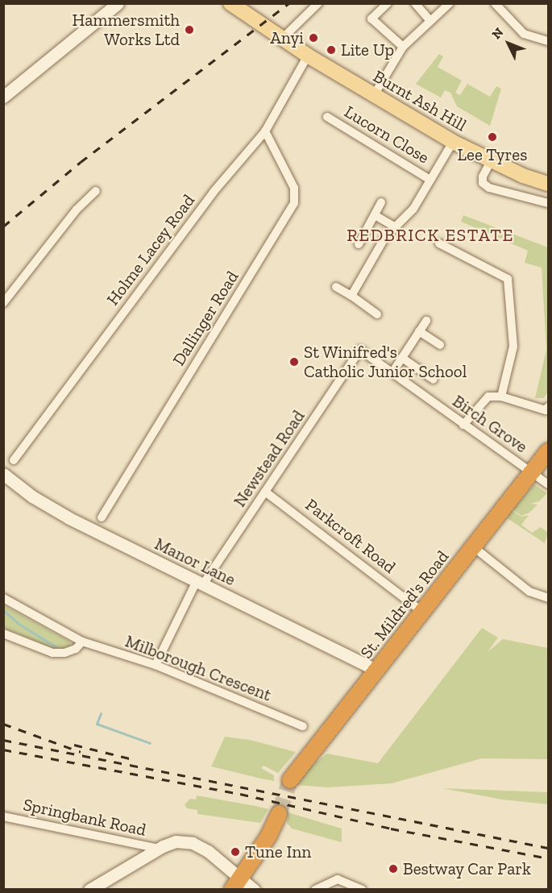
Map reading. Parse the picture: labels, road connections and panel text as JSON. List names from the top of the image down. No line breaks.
{"streets":{"highway":["St. Mildred's Road"],"main road":["Burnt Ash Hill"],"street":["Lucorn Close","Holme Lacey Road","Dallinger Road","Birch Grove","Newstead Road","Parkcroft Road","Manor Lane","Milborough Crescent","Springbank Road"]},"crossings":[["Burnt Ash Hill","Holme Lacey Road"],["Holme Lacey Road","Dallinger Road"],["Birch Grove","Newstead Road"],["Birch Grove","St. Mildred's Road"],["Newstead Road","Parkcroft Road"],["Newstead Road","Manor Lane"],["Newstead Road","Milborough Crescent"],["Parkcroft Road","St. Mildred's Road"],["Manor Lane","St. Mildred's Road"]],"districts":["REDBRICK ESTATE"],"places":["Hammersmith Works Ltd","Anyi","Lite Up","Lee Tyres","St Winifred's Catholic Junior School","Tune Inn","Bestway Car Park"],"north":"top left"}
